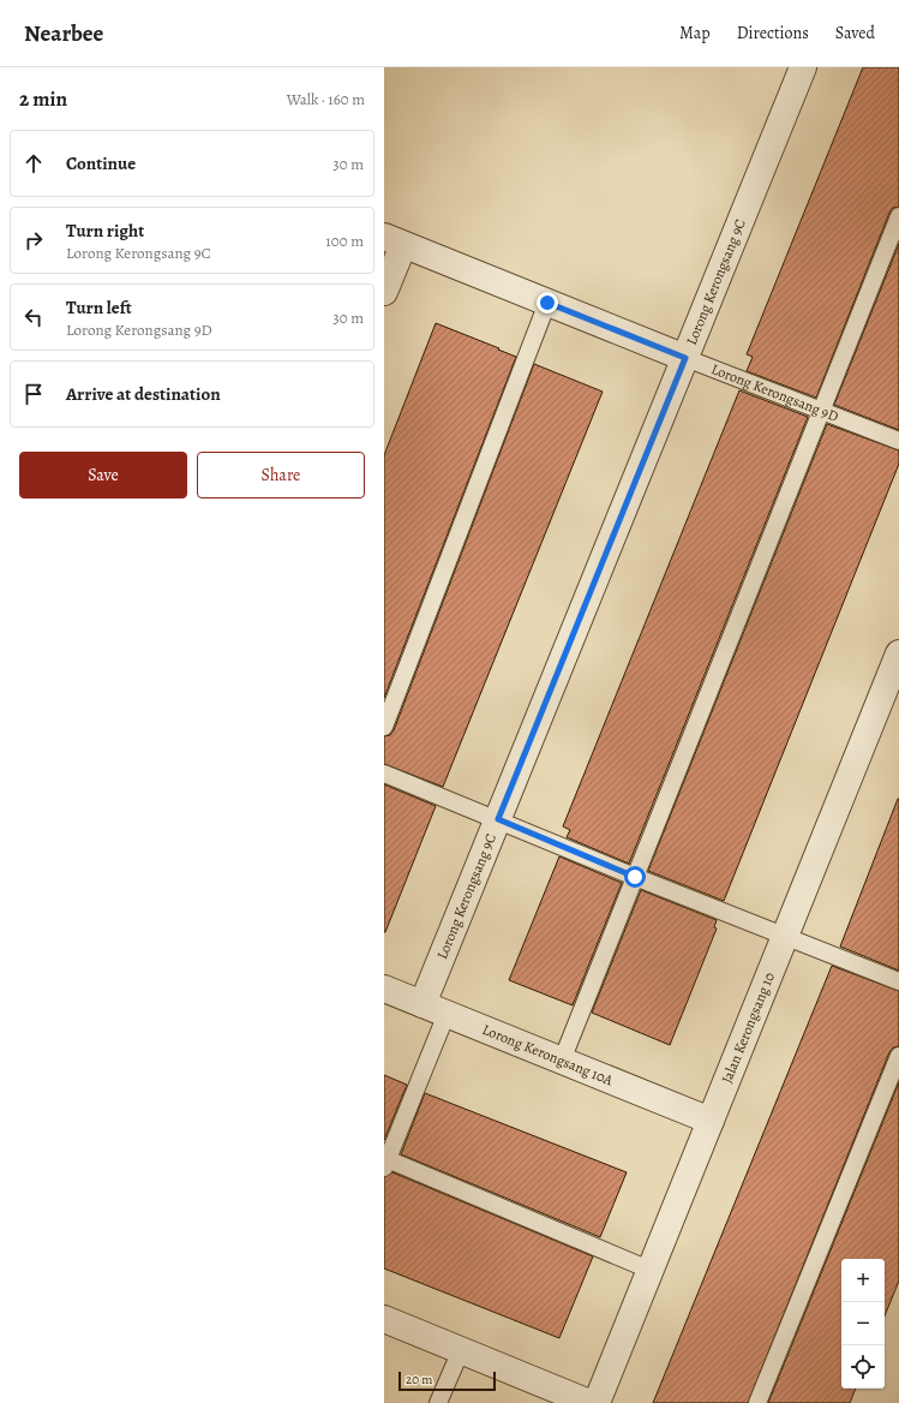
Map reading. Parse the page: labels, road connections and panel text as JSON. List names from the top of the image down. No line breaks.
{"streets":{"street":["Lorong Kerongsang 9C","Lorong Kerongsang 9D","Jalan Kerongsang 10","Lorong Kerongsang 10A"]},"crossings":[["Lorong Kerongsang 9C","Lorong Kerongsang 9D"],["Lorong Kerongsang 9C","Lorong Kerongsang 10A"],["Jalan Kerongsang 10","Lorong Kerongsang 10A"]],"scale_bar":"20 m","page":{"header":"Nearbee","nav":["Map","Directions","Saved"],"heading":["2 min","Walk · 160 m"],"list":[["Continue","30 m"],["Turn right","Lorong Kerongsang 9C","100 m"],["Turn left","Lorong Kerongsang 9D","30 m"],"Arrive at destination"],"buttons":["Save","Share"],"map_buttons":["+","−"],"scale":"20 m"}}
